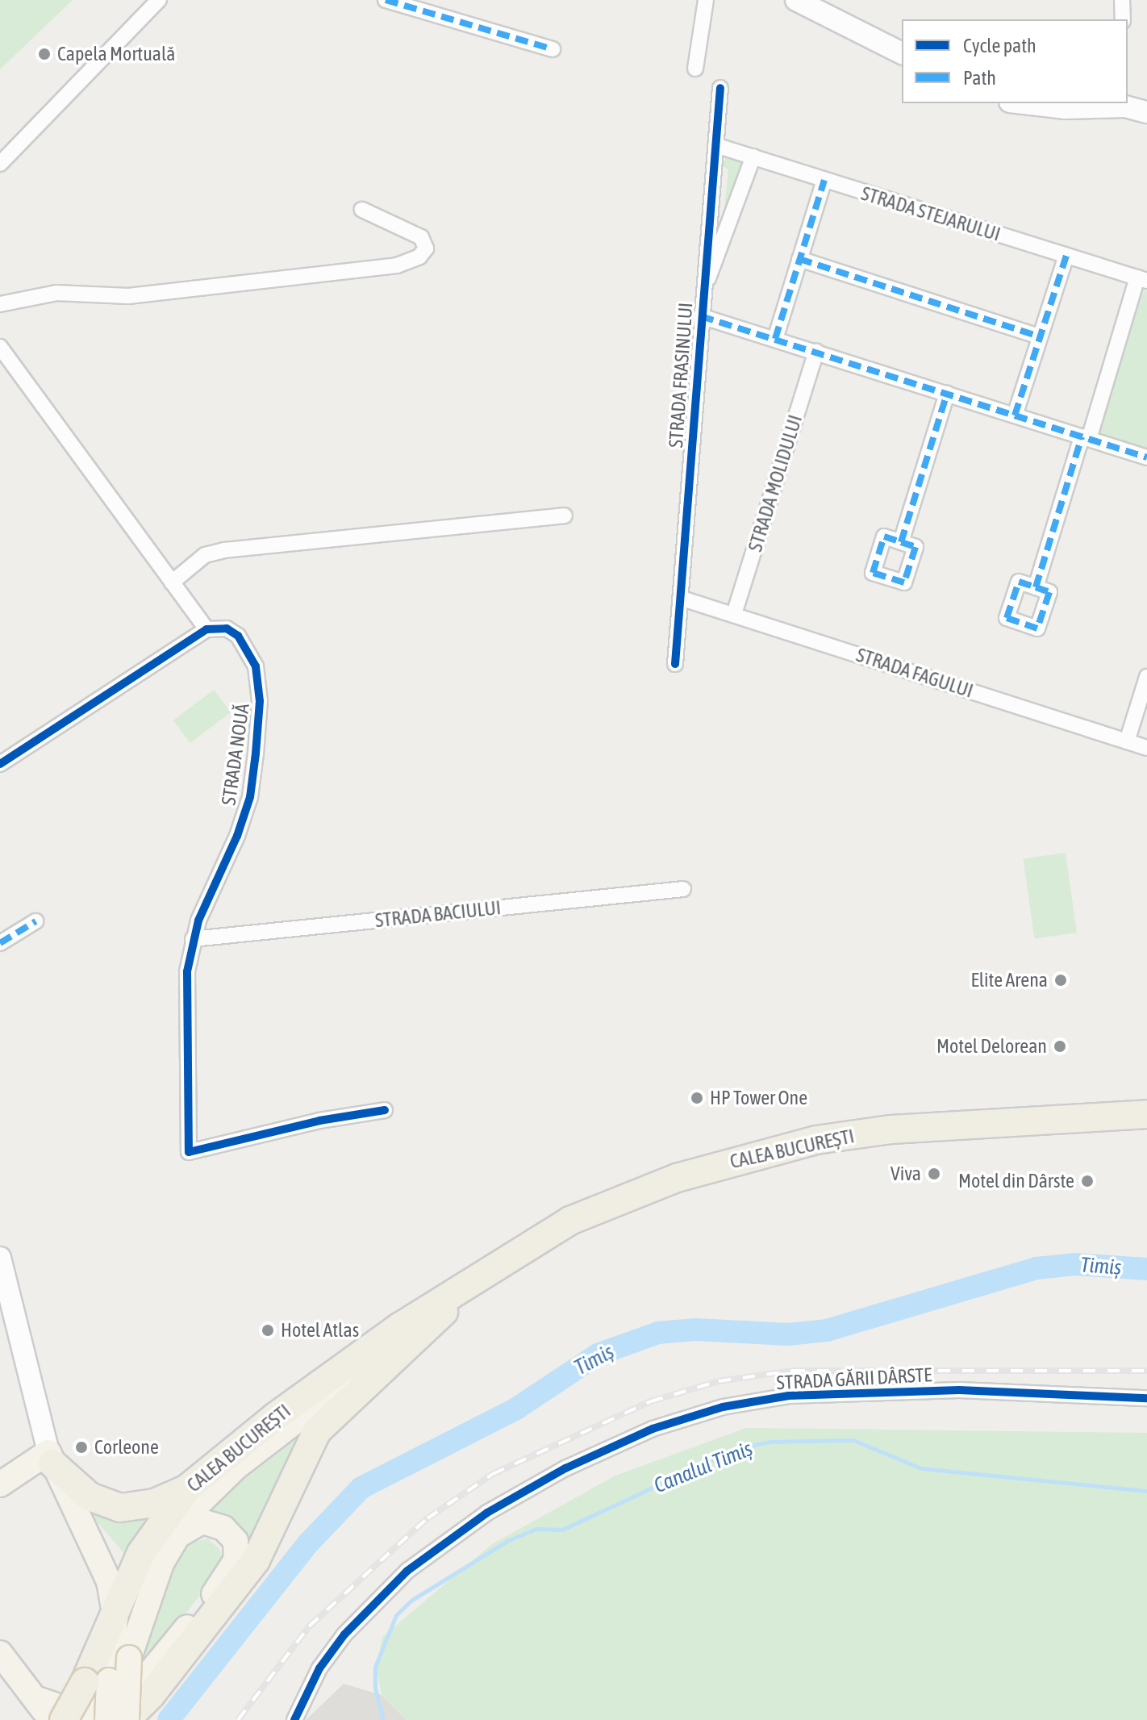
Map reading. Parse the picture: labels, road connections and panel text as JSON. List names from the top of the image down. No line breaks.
{"streets":{"highway":["CALEA BUCUREȘTI"],"street":["STRADA STEJARULUI","STRADA FRASINULUI","STRADA MOLIDULUI","STRADA FAGULUI","STRADA NOUĂ","STRADA BACIULUI","STRADA GĂRII DÂRSTE"]},"crossings":[["STRADA STEJARULUI","STRADA FRASINULUI"],["STRADA FRASINULUI","STRADA FAGULUI"],["STRADA MOLIDULUI","STRADA FAGULUI"],["STRADA NOUĂ","STRADA BACIULUI"]],"water":["Timiș","Canalul Timiș"],"places":["Capela Mortuală","Elite Arena","Motel Delorean","HP Tower One","Viva","Motel din Dârste","Hotel Atlas","Corleone"],"legend":["Cycle path","Path"]}
